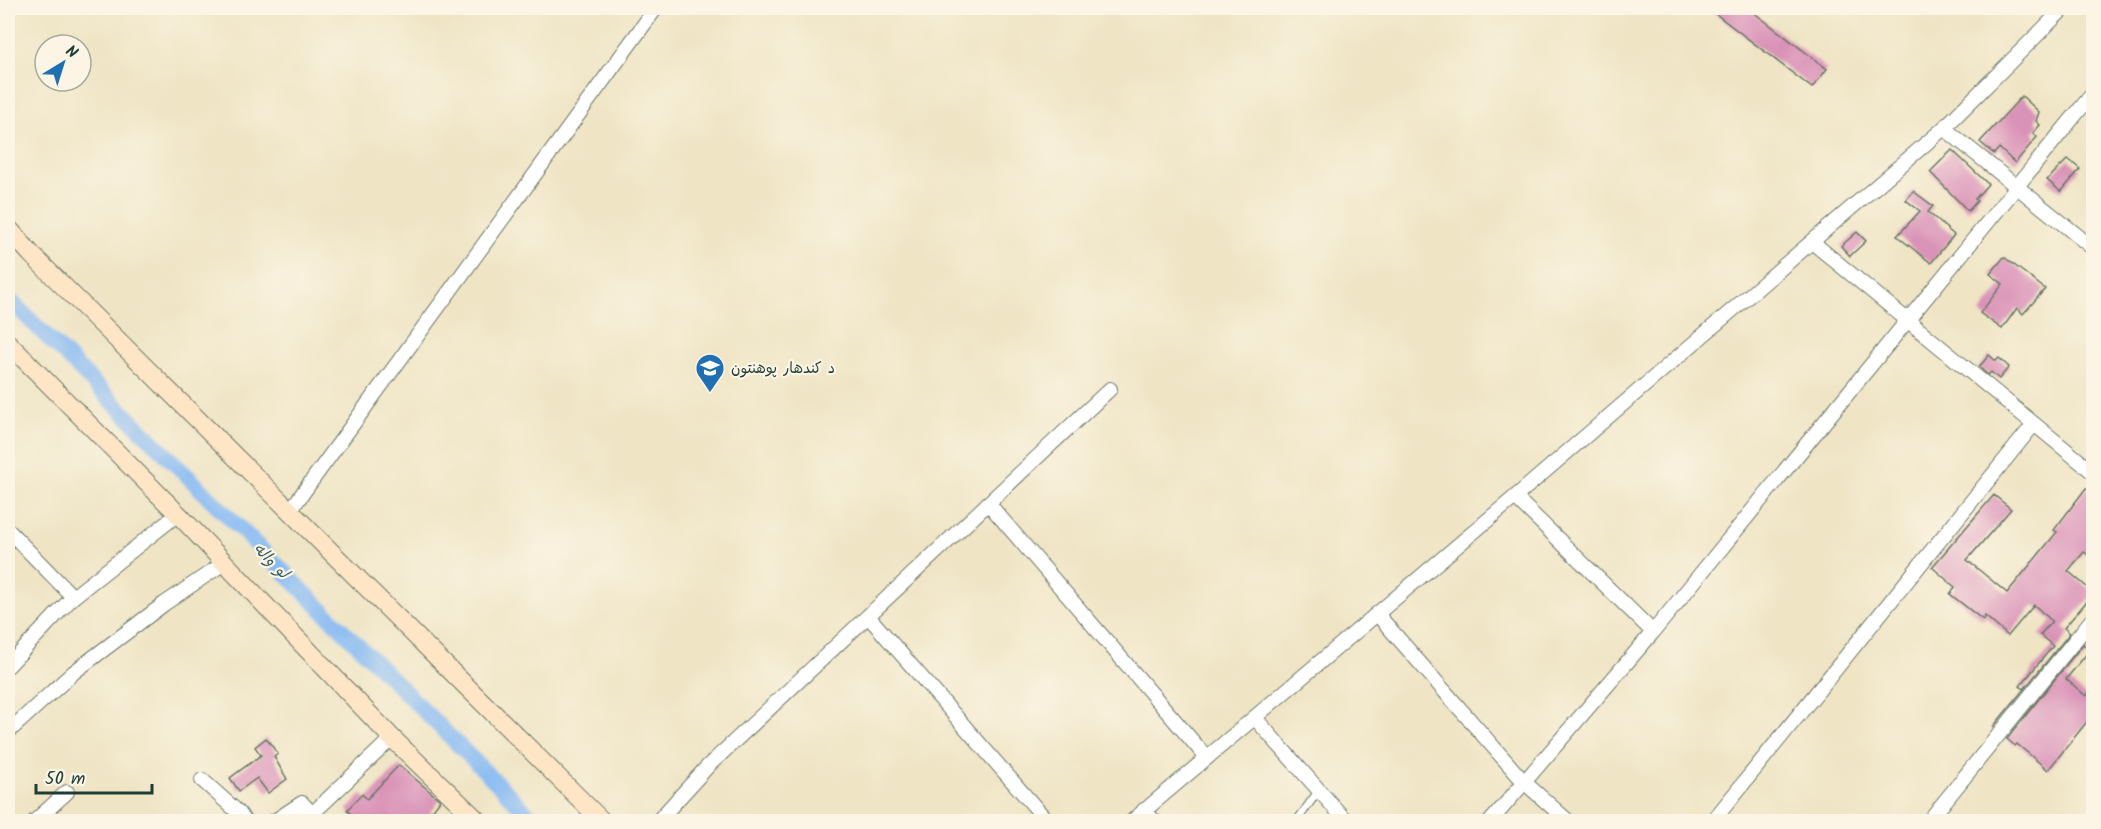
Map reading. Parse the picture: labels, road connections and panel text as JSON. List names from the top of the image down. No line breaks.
{"water":["لو واله"],"places":{"school or university":["د کندهار پوهنتون"]},"scale_bar":"50 m","north":"top right"}
